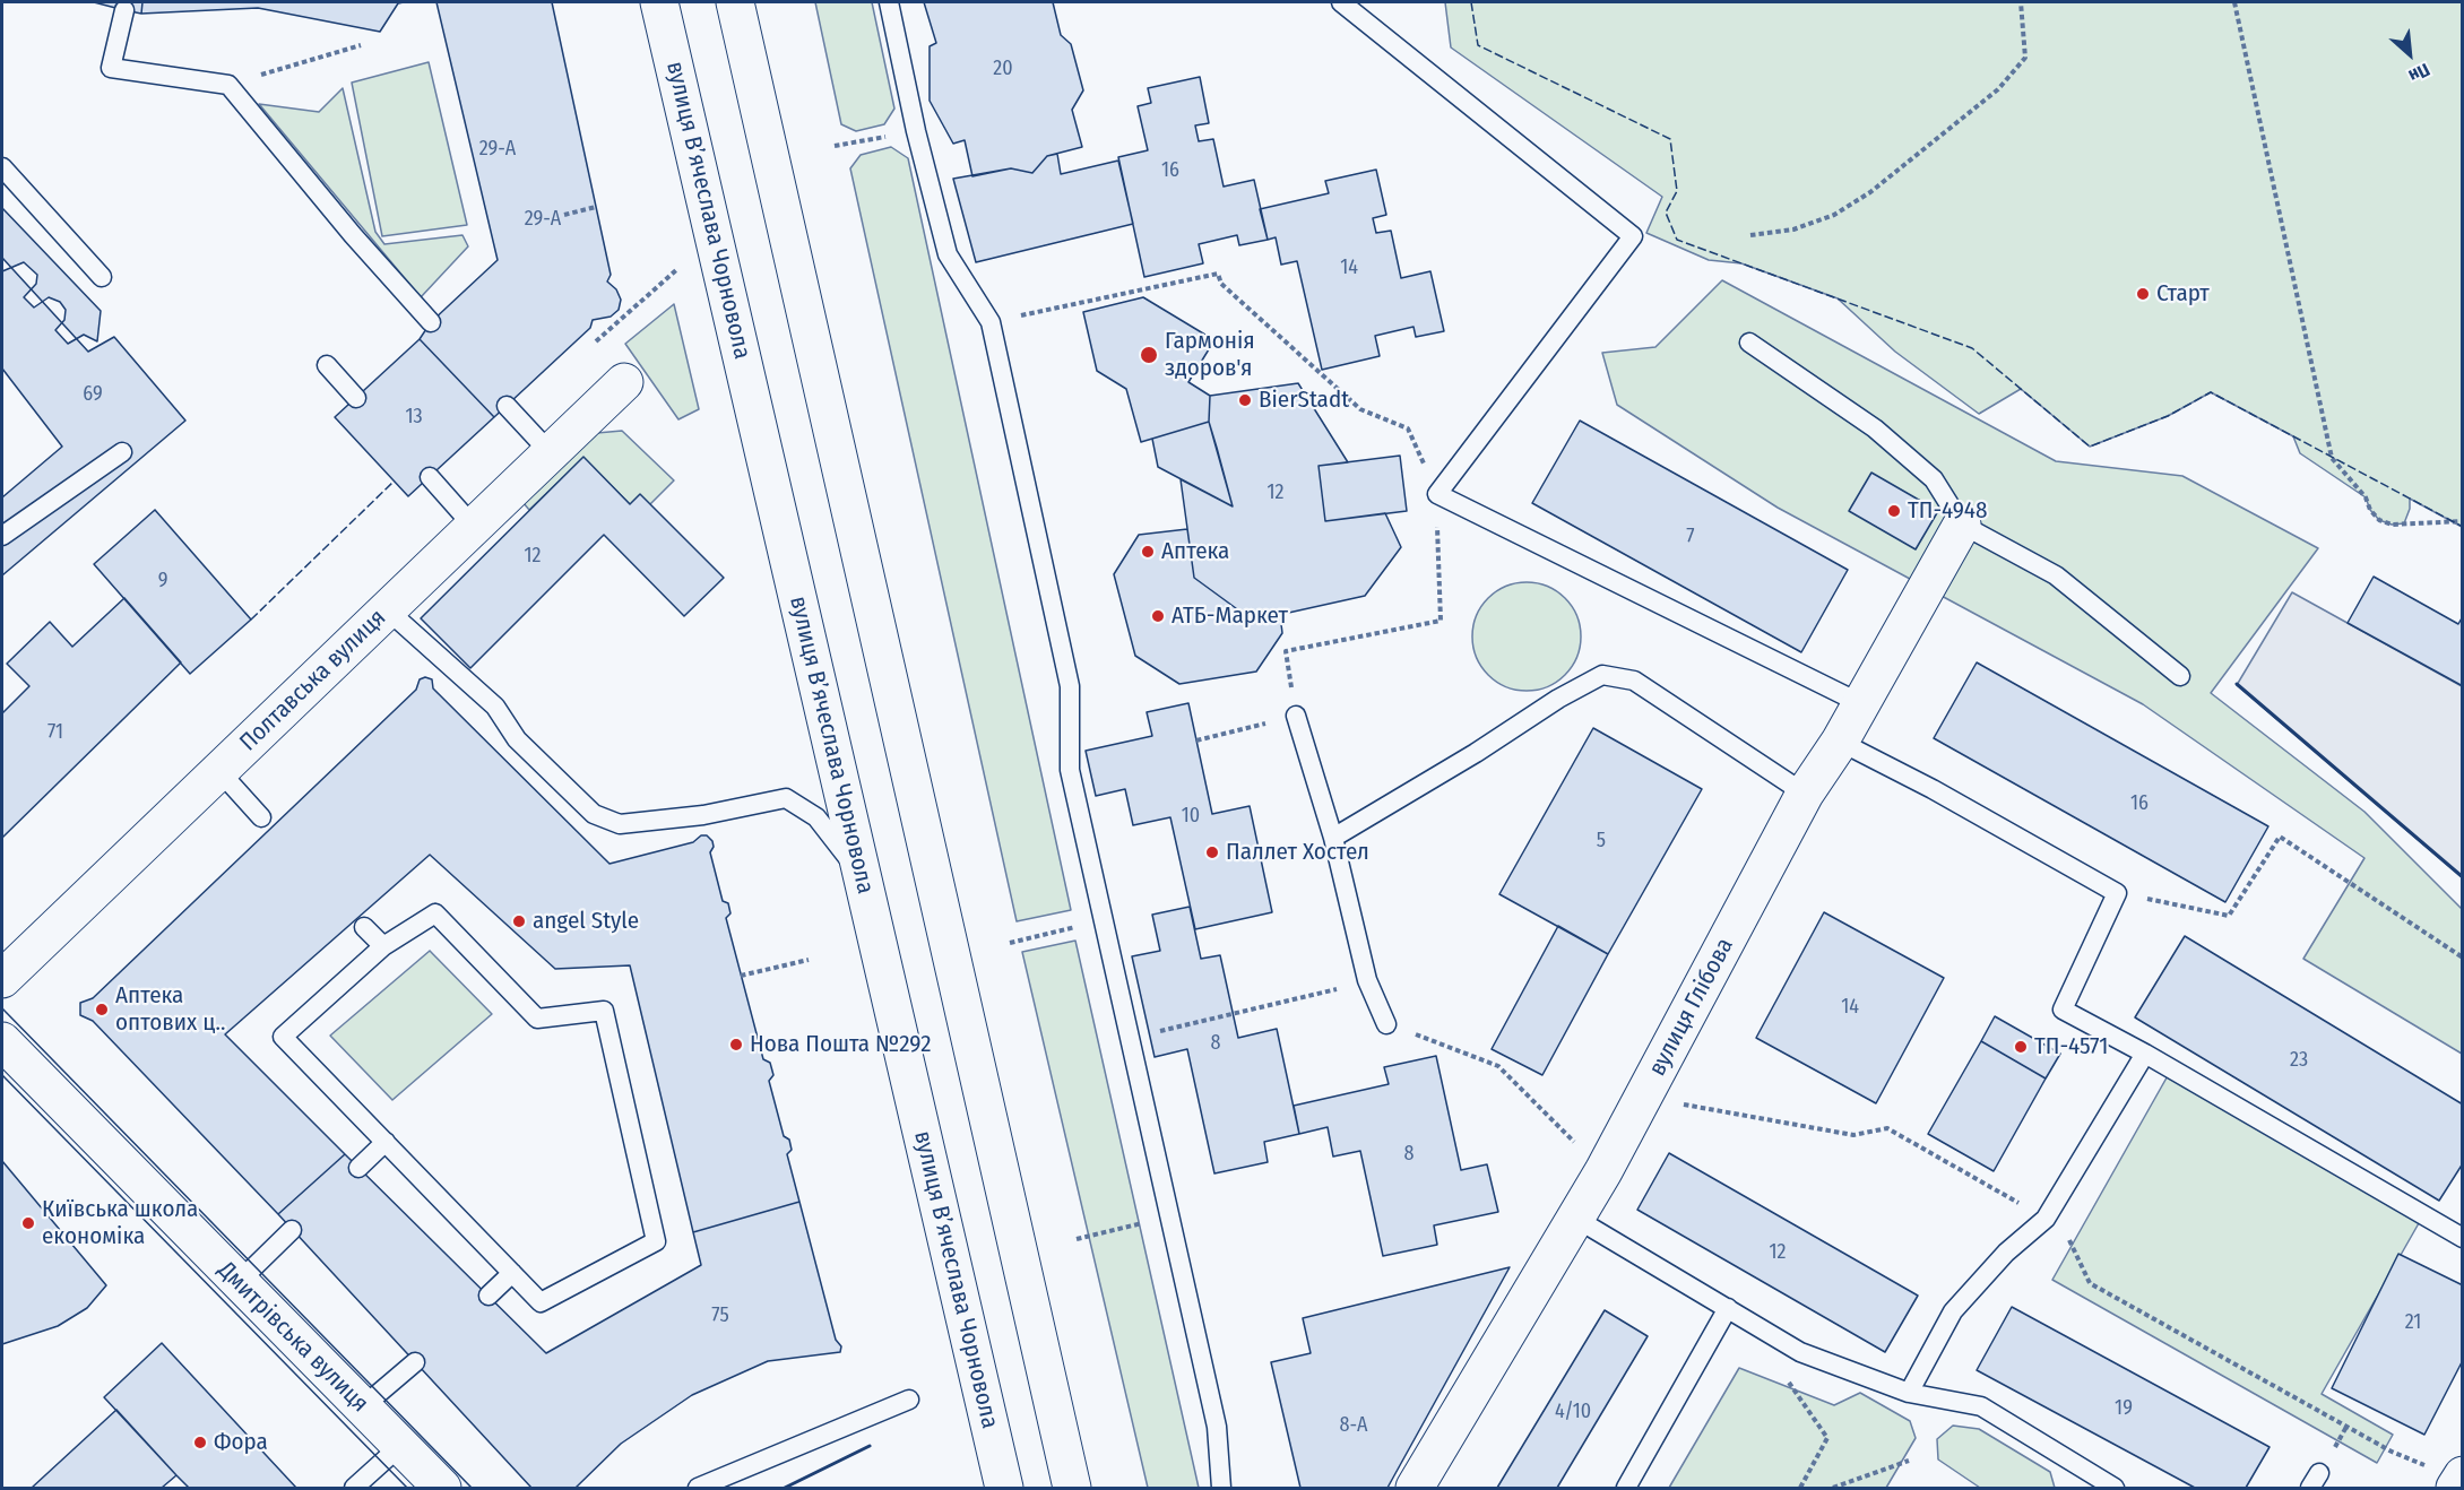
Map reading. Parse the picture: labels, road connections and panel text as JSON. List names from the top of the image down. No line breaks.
{"streets":{"main road":["вулиця Вʼячеслава Чорновола","Полтавська вулиця","вулиця Глібова","Дмитрівська вулиця"]},"places":["Старт","Гармонія здоров'я","BierStadt","ТП-4948","Аптека","АТБ-Маркет","Паллет Хостел","angel Style","Аптека оптових ц..","Нова Пошта №292","ТП-4571","Київська школа економіка","Фора"],"house_numbers":["20","29-А","16","29-А","14","69","13","12","7","12","9","71","16","10","5","14","8","23","8","12","75","21","19","4/10","8-А"],"north":"bottom right"}
